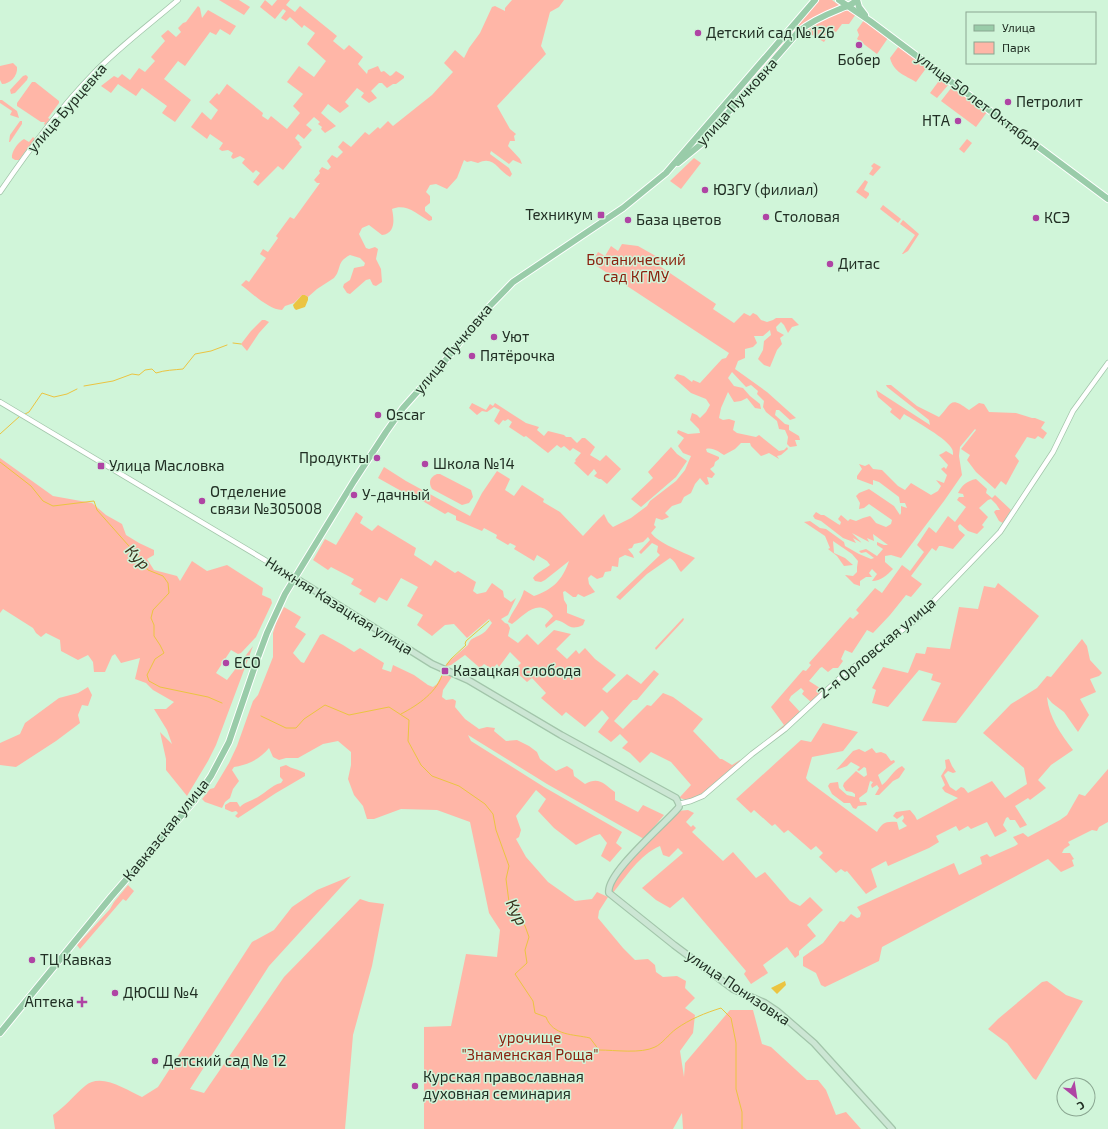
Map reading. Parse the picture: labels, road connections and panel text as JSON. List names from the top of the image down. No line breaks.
{"streets":{"main road":["улица 50 лет Октября","улица Пучковка","Нижняя Казацкая улица","Кавказская улица","улица Понизовка"],"street":["улица Бурцевка","2-я Орловская улица"]},"crossings":[["улица 50 лет Октября","улица Пучковка"],["улица Пучковка","Нижняя Казацкая улица"],["улица Пучковка","Кавказская улица"],["Нижняя Казацкая улица","2-я Орловская улица"],["Нижняя Казацкая улица","Кавказская улица"],["Нижняя Казацкая улица","улица Понизовка"],["2-я Орловская улица","улица Понизовка"]],"water":["Кур"],"parks":["Ботанический сад КГМУ","урочище \"Знаменская Роща\""],"places":{"other":["Детский сад №126","Бобер","Петролит","НТА","ЮЗГУ (филиал)","Столовая","КСЭ","База цветов","Дитас","Уют","Пятёрочка","Oscar","Продукты","Школа №14","У-дачный","Отделение связи №305008","ECO","ТЦ Кавказ","ДЮСШ №4","Детский сад № 12","Курская православная духовная семинария"],"transit":["Техникум","Улица Масловка","Казацкая слобода"],"health":["Аптека"]},"legend":["Улица","Парк"],"north":"bottom right"}
